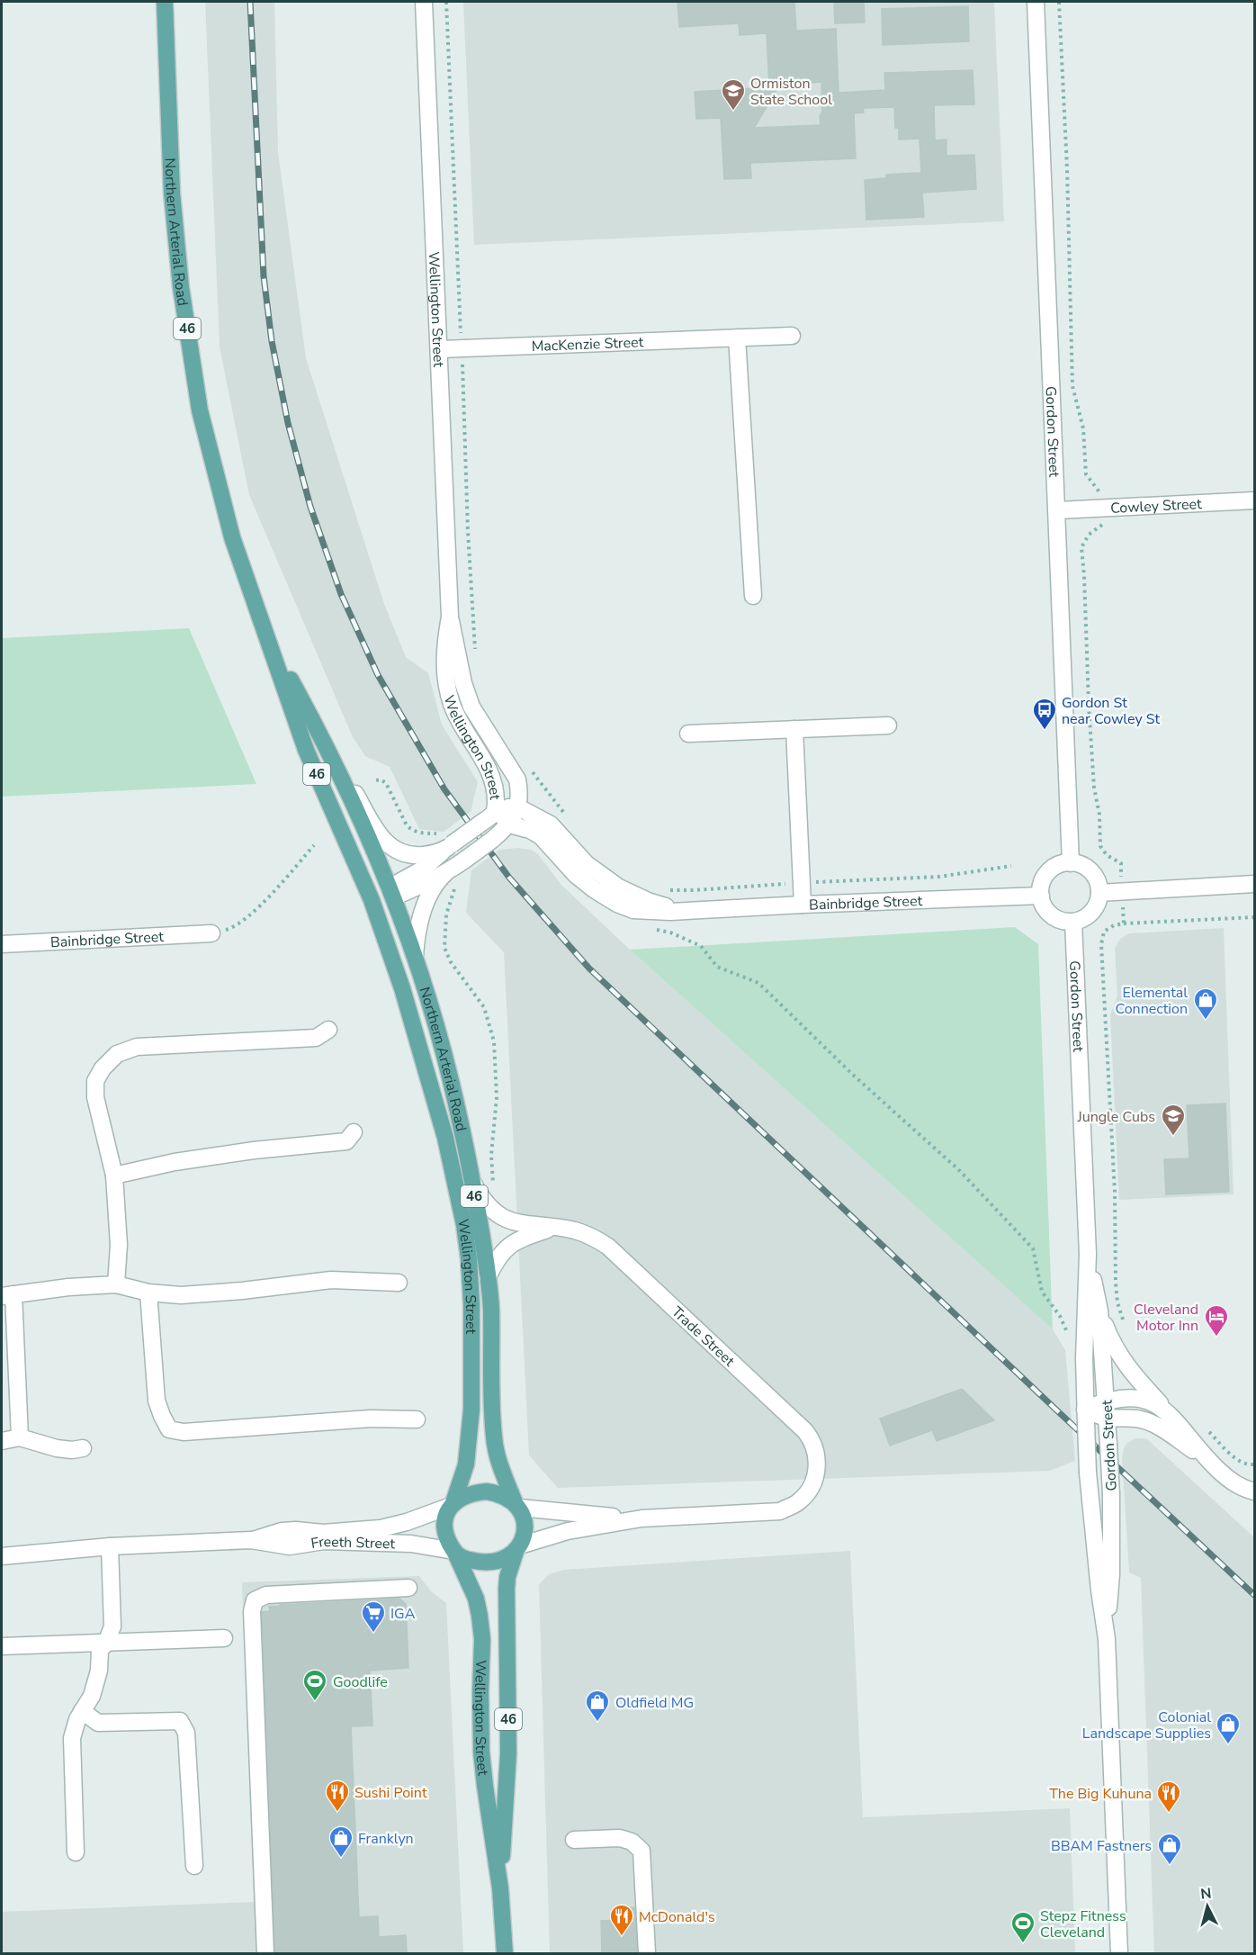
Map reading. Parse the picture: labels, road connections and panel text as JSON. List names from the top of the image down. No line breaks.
{"streets":{"main road":["Northern Arterial Road","Wellington Street","46"],"street":["MacKenzie Street","Gordon Street","Cowley Street","Bainbridge Street","Trade Street","Freeth Street"]},"crossings":[["Northern Arterial Road","Wellington Street"],["Northern Arterial Road","46"],["Northern Arterial Road","Trade Street"],["Northern Arterial Road","Freeth Street"],["Wellington Street","46"],["Wellington Street","MacKenzie Street"],["Wellington Street","Bainbridge Street"],["Wellington Street","Freeth Street"],["46","Freeth Street"],["Gordon Street","Cowley Street"],["Gordon Street","Bainbridge Street"]],"places":{"school or university":["Ormiston State School","Jungle Cubs"],"bus stop":["Gordon St near Cowley St"],"shop":["Elemental Connection","Oldfield MG","Colonial Landscape Supplies","Franklyn","BBAM Fastners"],"hotel":["Cleveland Motor Inn"],"supermarket":["IGA"],"sports":["Goodlife","Stepz Fitness Cleveland"],"restaurant":["Sushi Point","The Big Kuhuna","McDonald's"]},"north":"top"}
